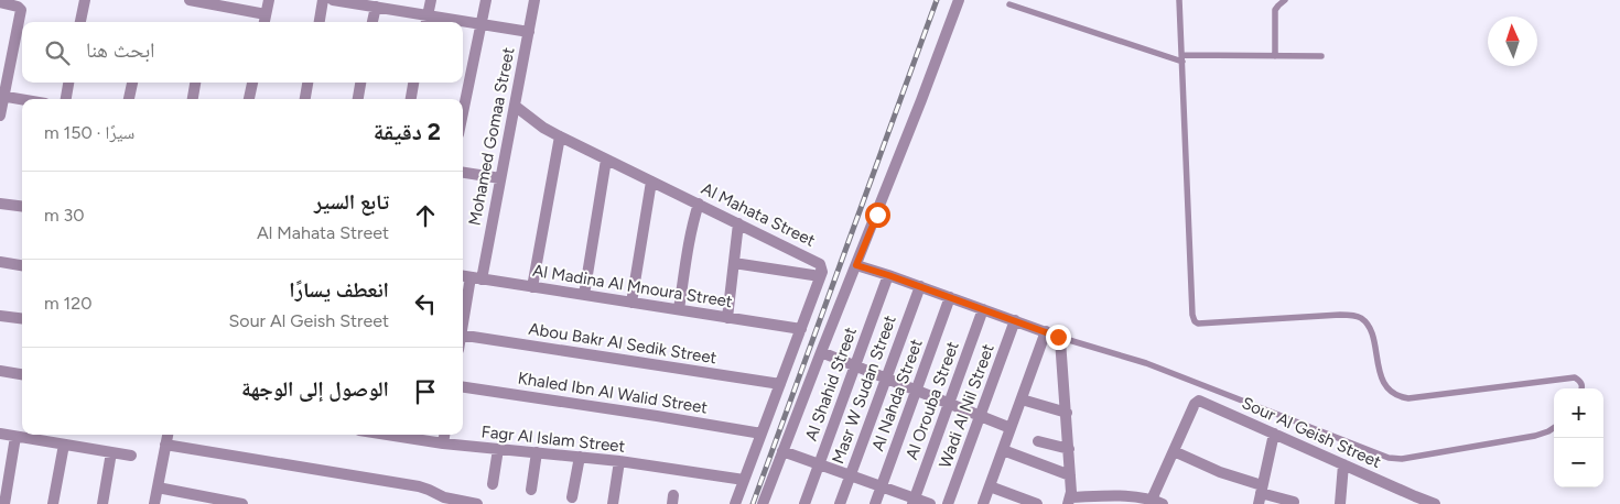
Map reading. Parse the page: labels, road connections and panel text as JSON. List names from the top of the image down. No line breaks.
{"streets":{"street":["Mohamed Gomaa Street","Al Mahata Street","Al Madina Al Mnoura Street","Abou Bakr Al Sedik Street","Al Shahid Street","Masr W Sudan Street","Khaled Ibn Al Walid Street","Al Nahda Street","Al Orouba Street","Wadi Al Nil Street","Sour Al Geish Street","Fagr Al Islam Street"]},"crossings":[["Mohamed Gomaa Street","Al Mahata Street"],["Mohamed Gomaa Street","Al Madina Al Mnoura Street"]],"north":"top","page":{"search":"ابحث هنا","heading":["2 دقيقة","سيرًا · 150 m"],"list":[["تابع السير","Al Mahata Street","30 m"],["انعطف يسارًا","Sour Al Geish Street","120 m"],"الوصول إلى الوجهة"],"map_buttons":["+","−"]}}
